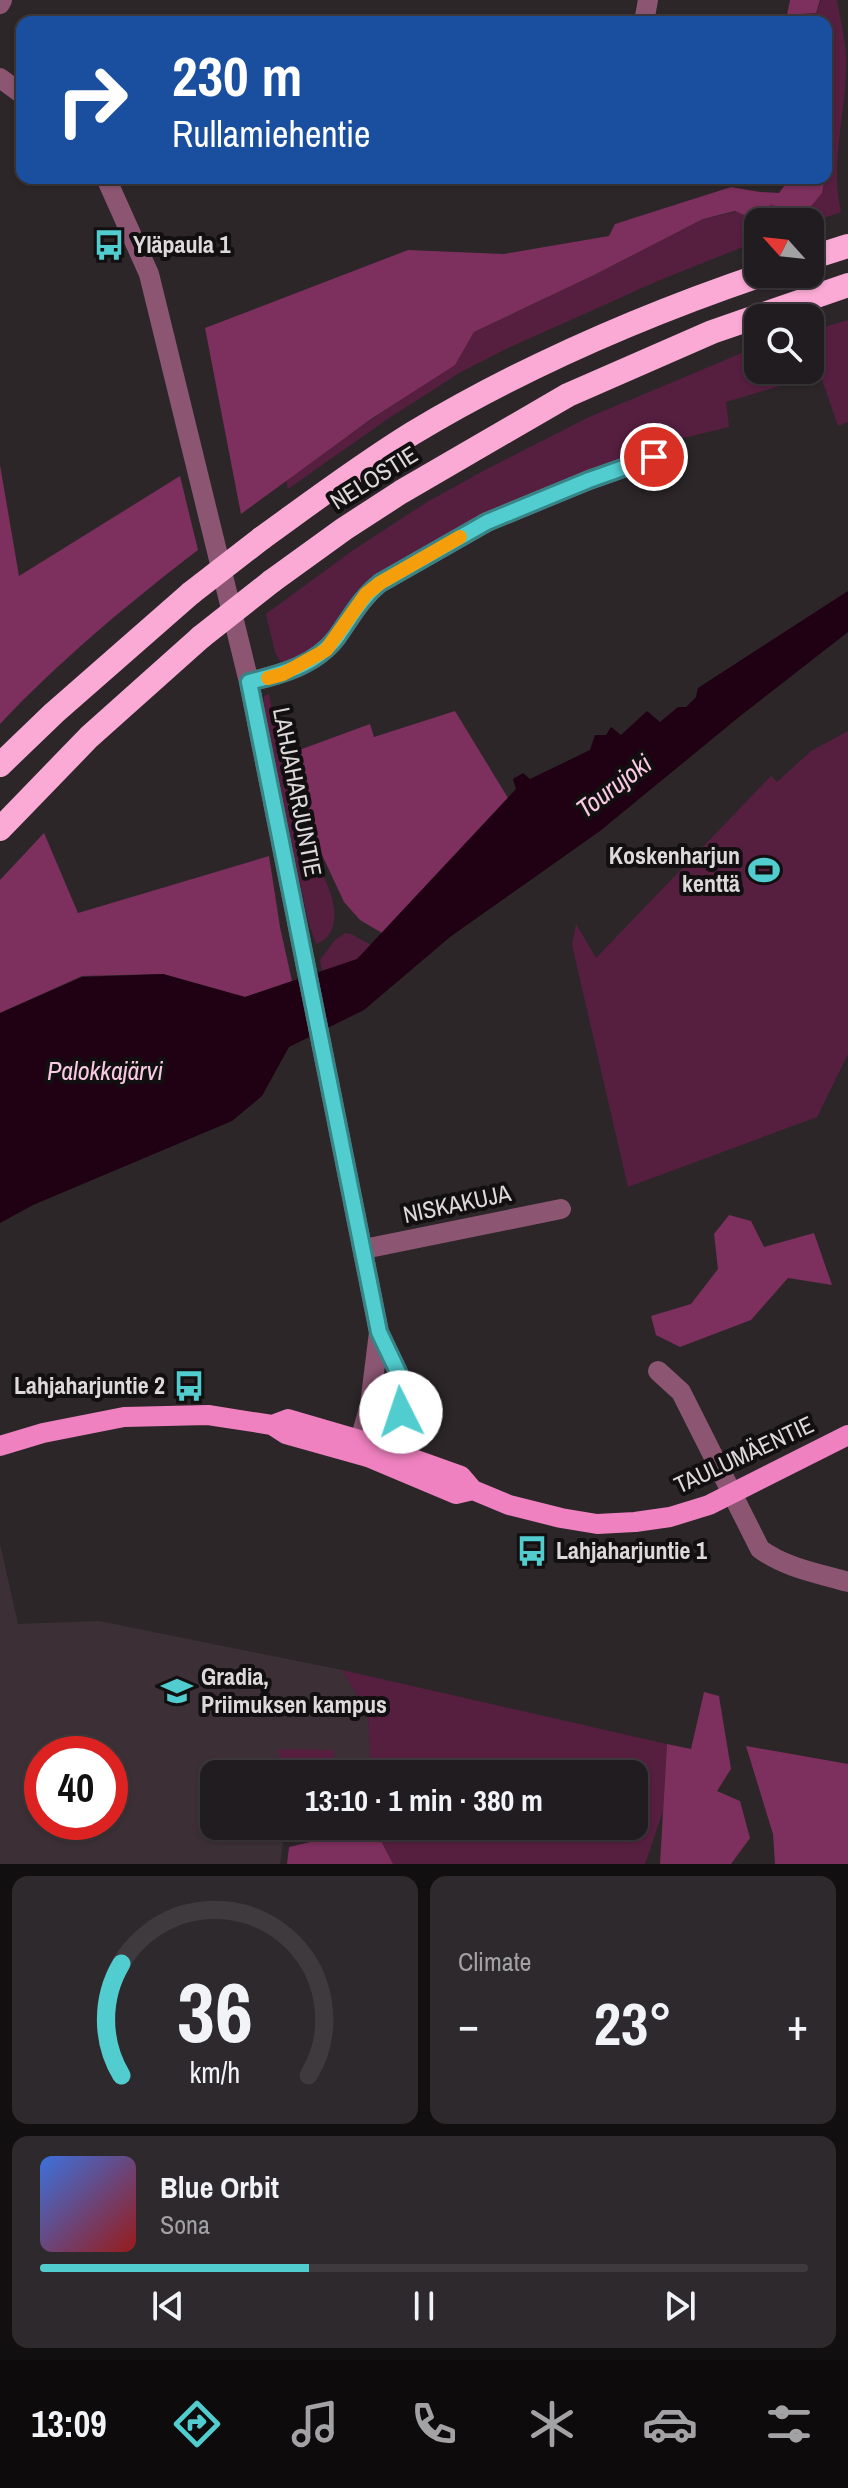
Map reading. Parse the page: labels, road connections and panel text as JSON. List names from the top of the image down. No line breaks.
{"streets":{"highway":["NELOSTIE"],"main road":["TAULUMÄENTIE"],"street":["LAHJAHARJUNTIE","NISKAKUJA"]},"crossings":[["LAHJAHARJUNTIE","NISKAKUJA"],["LAHJAHARJUNTIE","TAULUMÄENTIE"]],"water":["Tourujoki","Palokkajärvi"],"places":{"bus stop":["Yläpaula 1","Lahjaharjuntie 2","Lahjaharjuntie 1"],"sports":["Koskenharjun kenttä"],"school or university":["Gradia, Priimuksen kampus"]},"north":"top left","page":{"turn":["230 m","Rullamiehentie"],"limit":"40","trip":"13:10 · 1 min · 380 m","tile":"Climate","heat":["−","23°","+"],"song":["Blue Orbit","Sona"],"tabs":"13:09","gauge":["36","km/h"]}}
